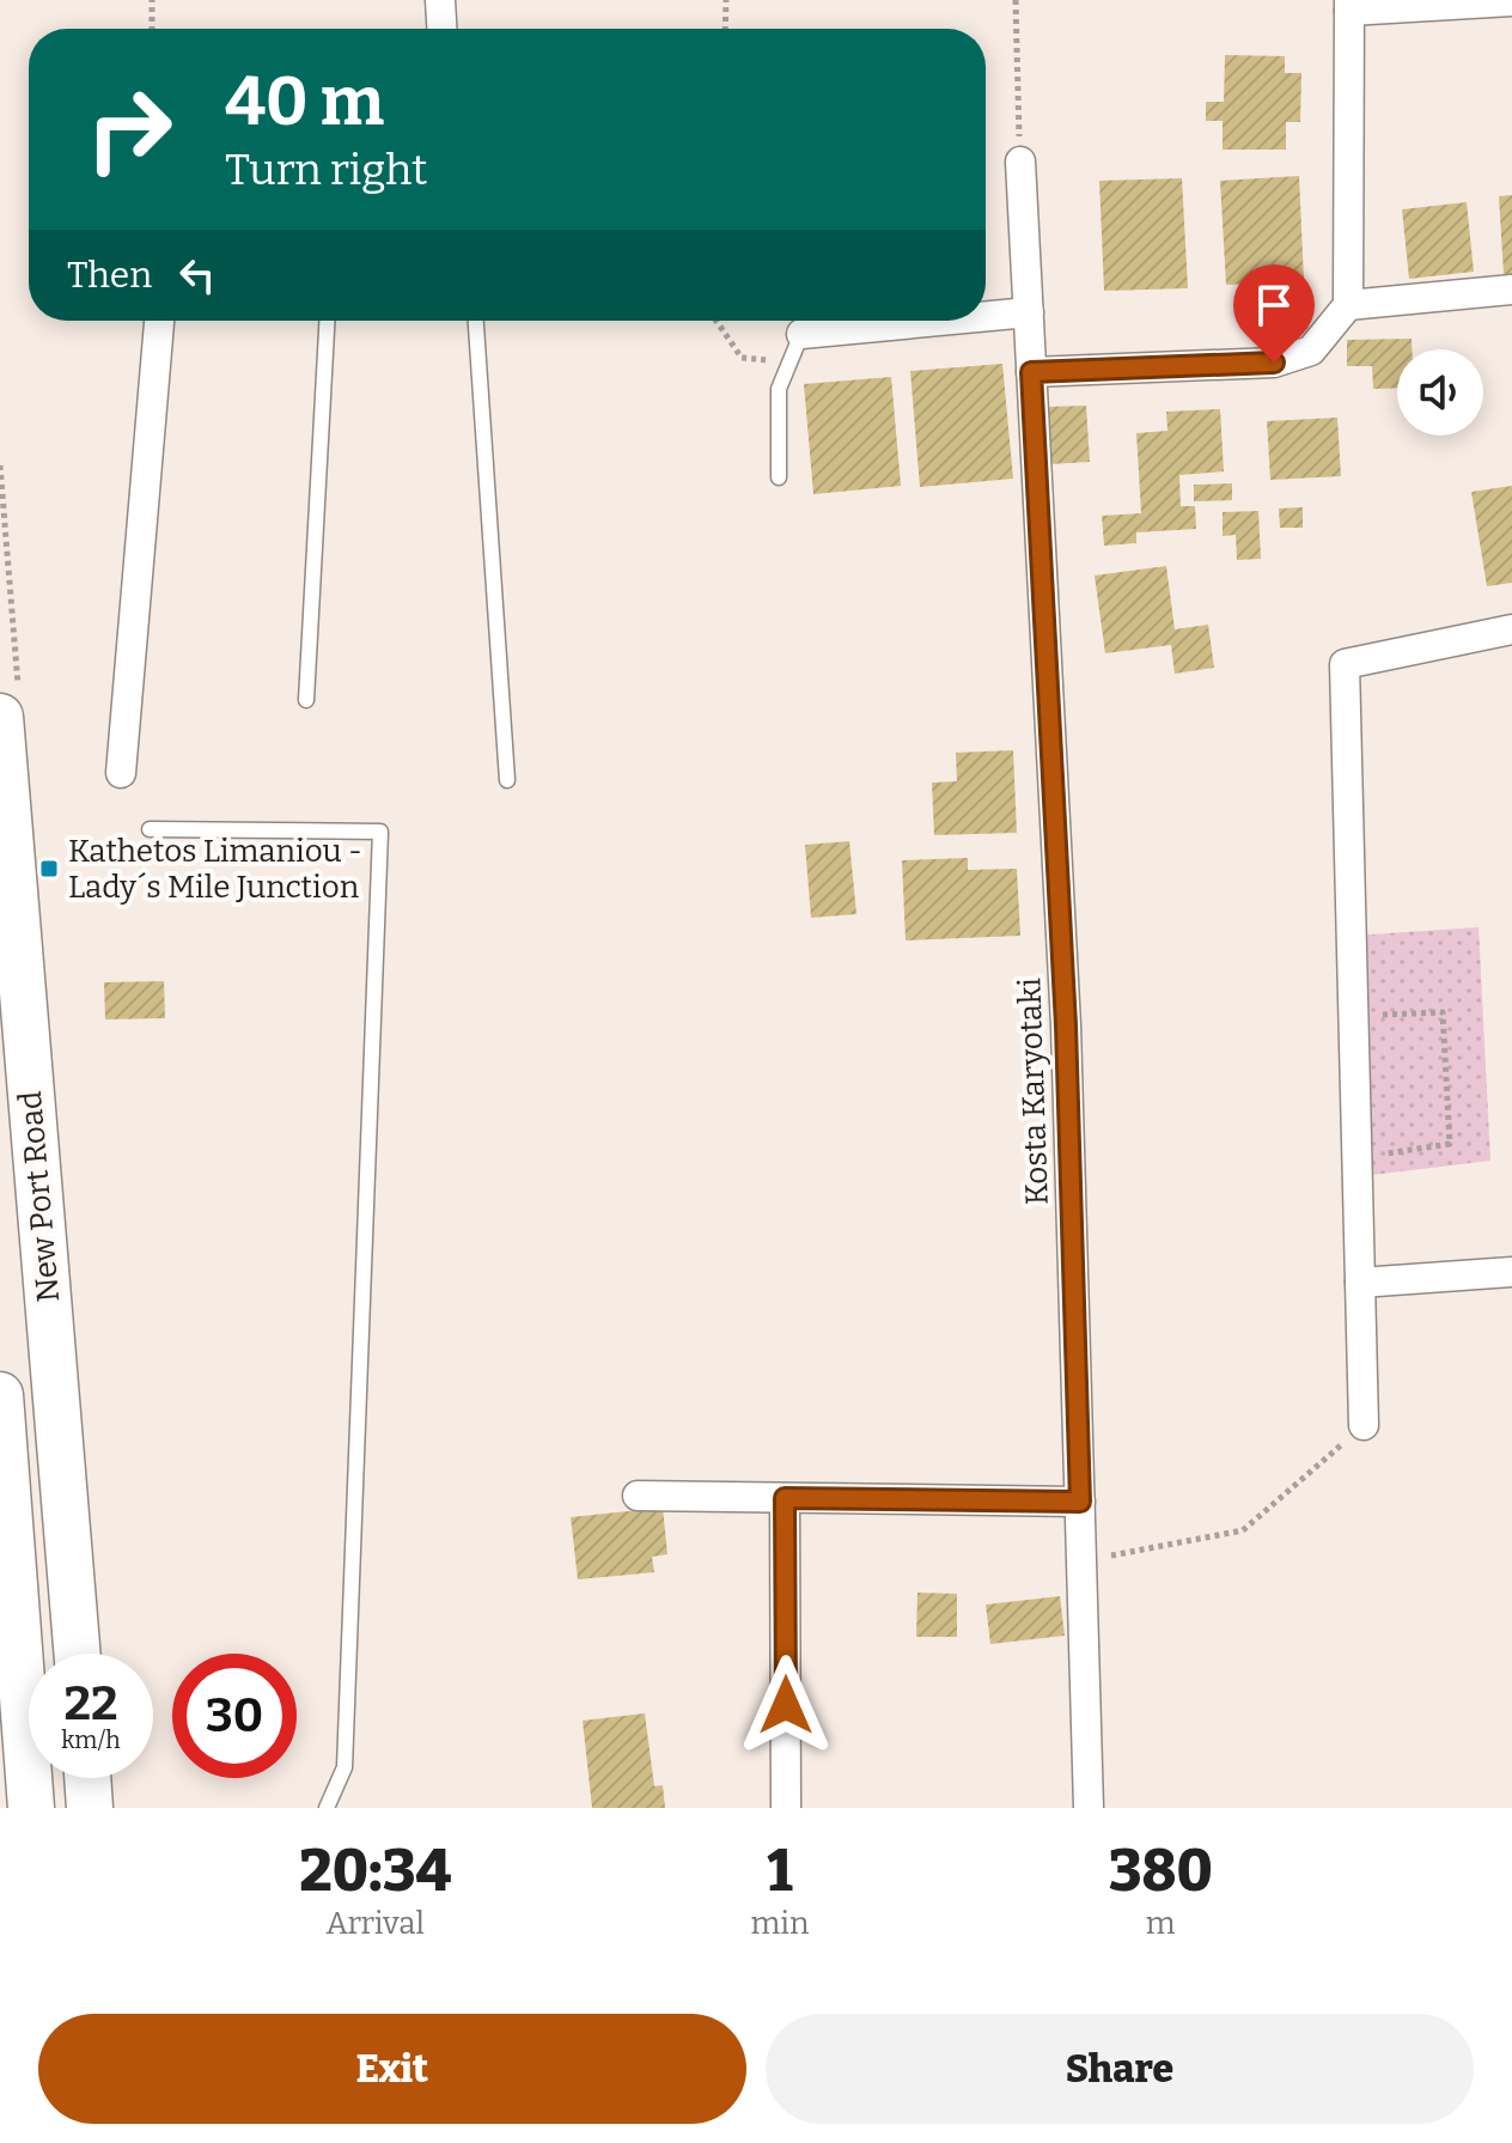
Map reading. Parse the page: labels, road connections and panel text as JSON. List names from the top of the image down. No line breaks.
{"streets":{"main road":["New Port Road"],"street":["Kosta Karyotaki"]},"places":{"transit":["Kathetos Limaniou - Lady´s Mile Junction"]},"page":{"turn":["40 m","Turn right"],"then":"Then","speed":"22 km/h","limit":"30","eta":["20:34","Arrival","1","min","380","m"],"buttons":["Exit","Share"]}}
